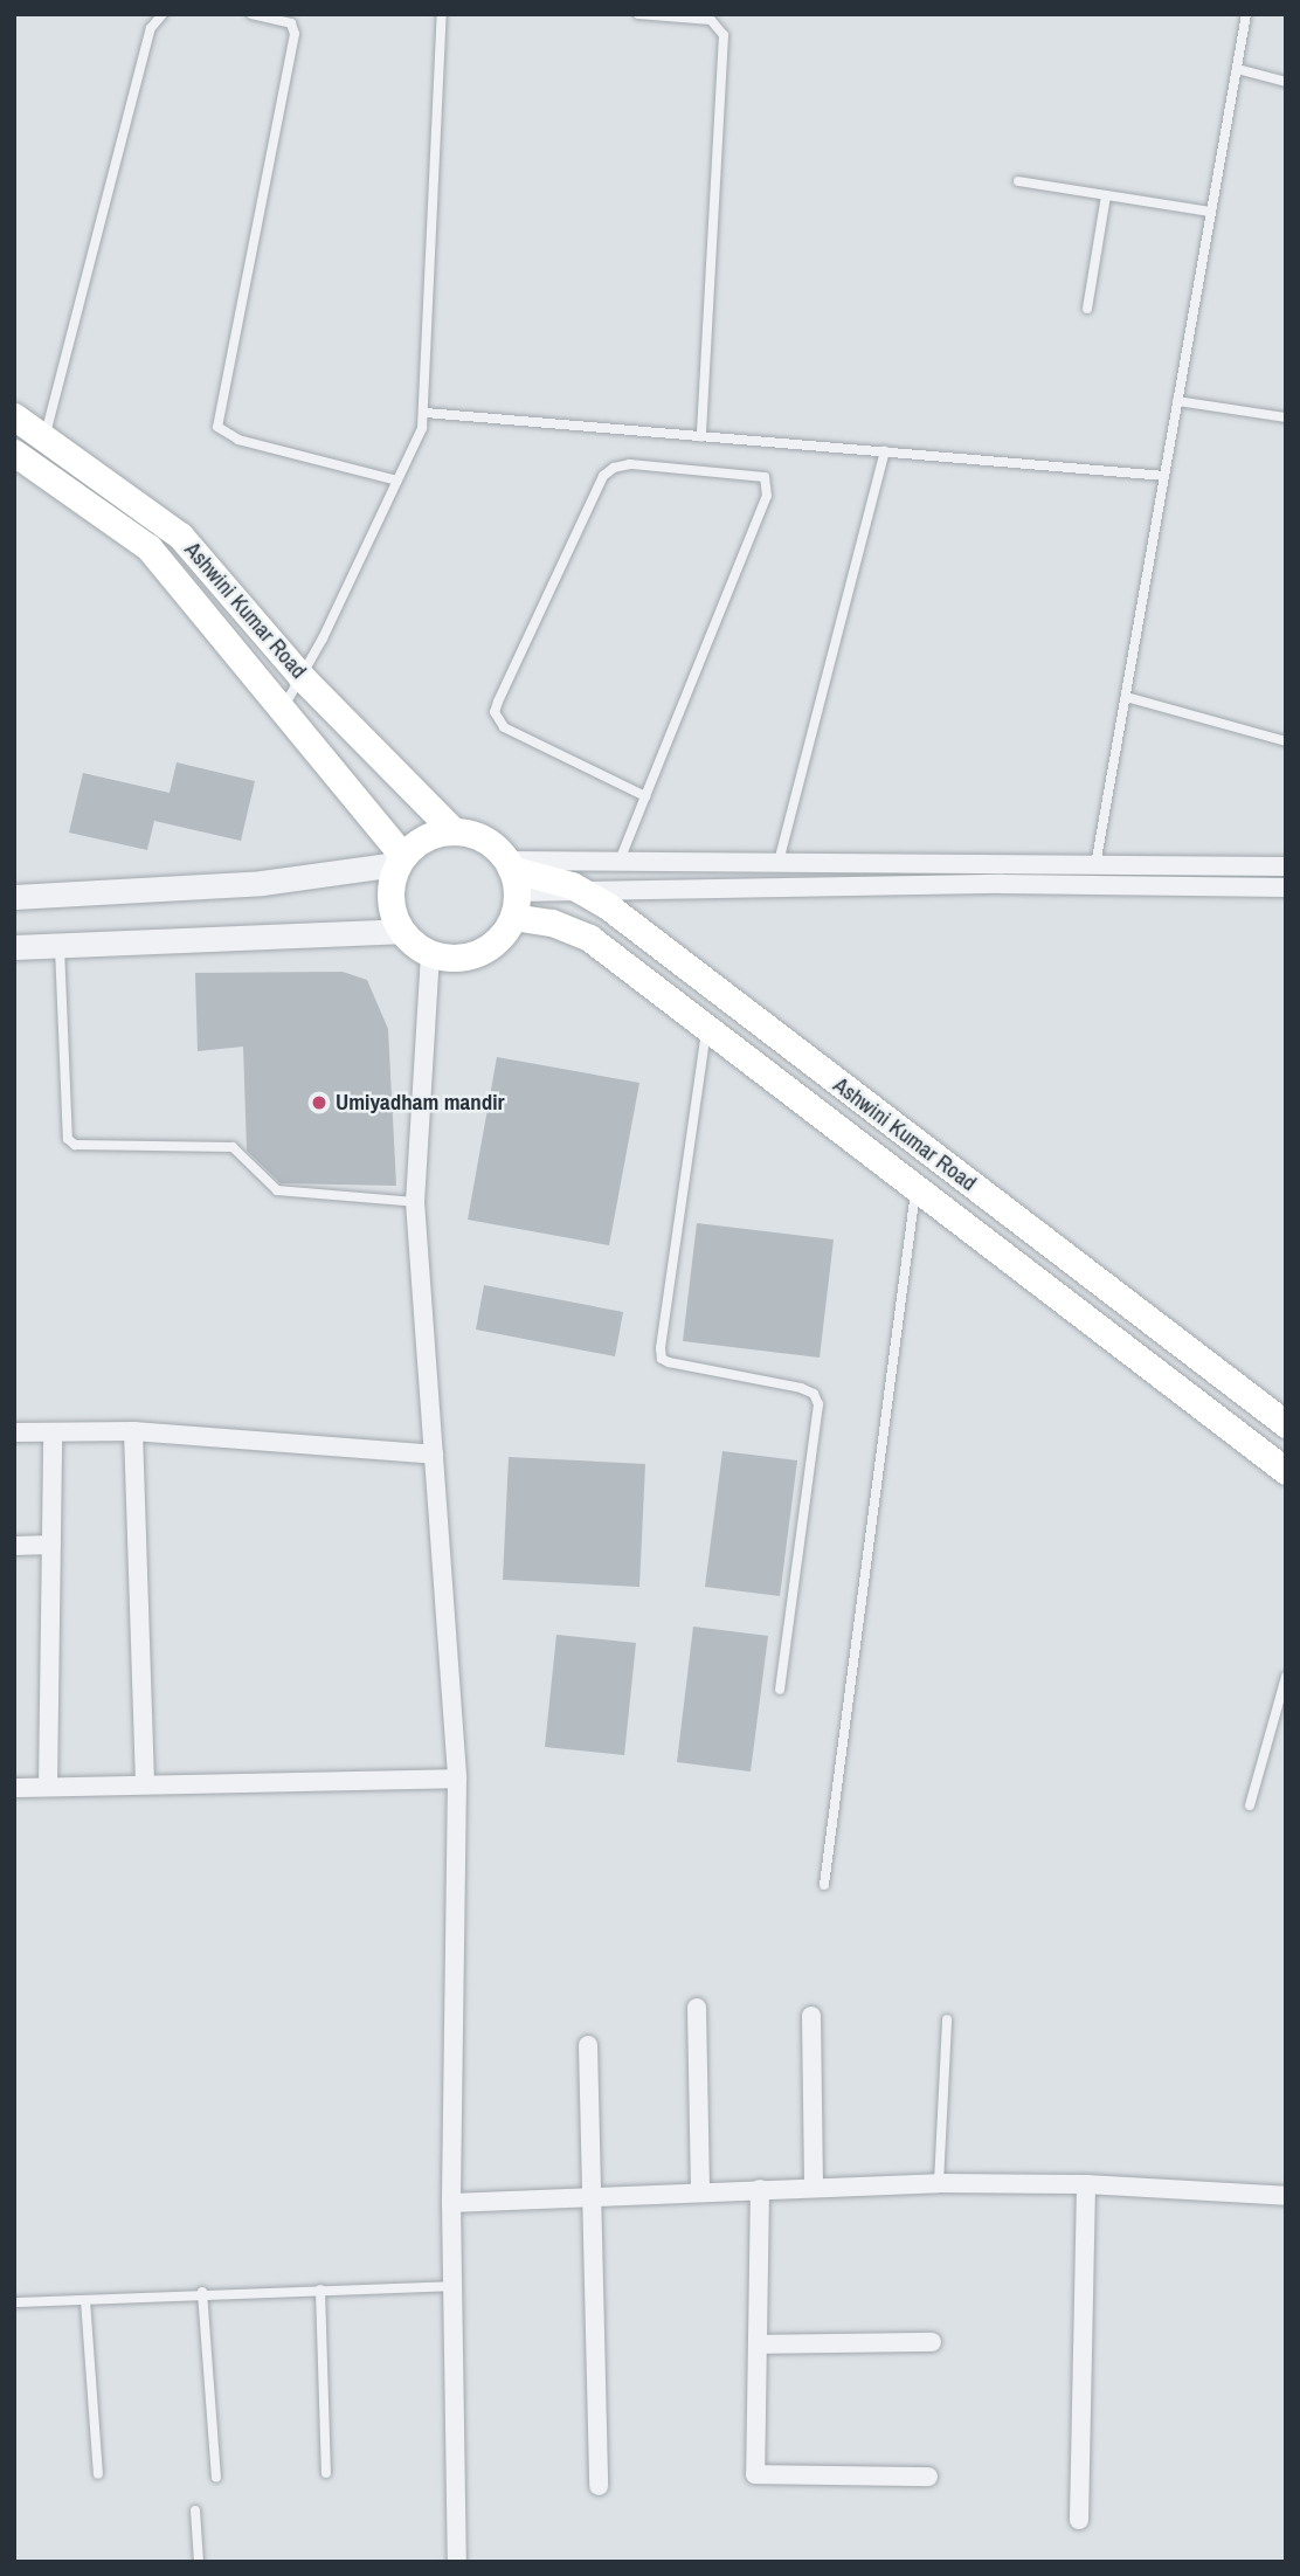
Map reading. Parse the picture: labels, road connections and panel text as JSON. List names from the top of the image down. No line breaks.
{"streets":{"main road":["Ashwini Kumar Road"]},"places":["Umiyadham mandir"]}
